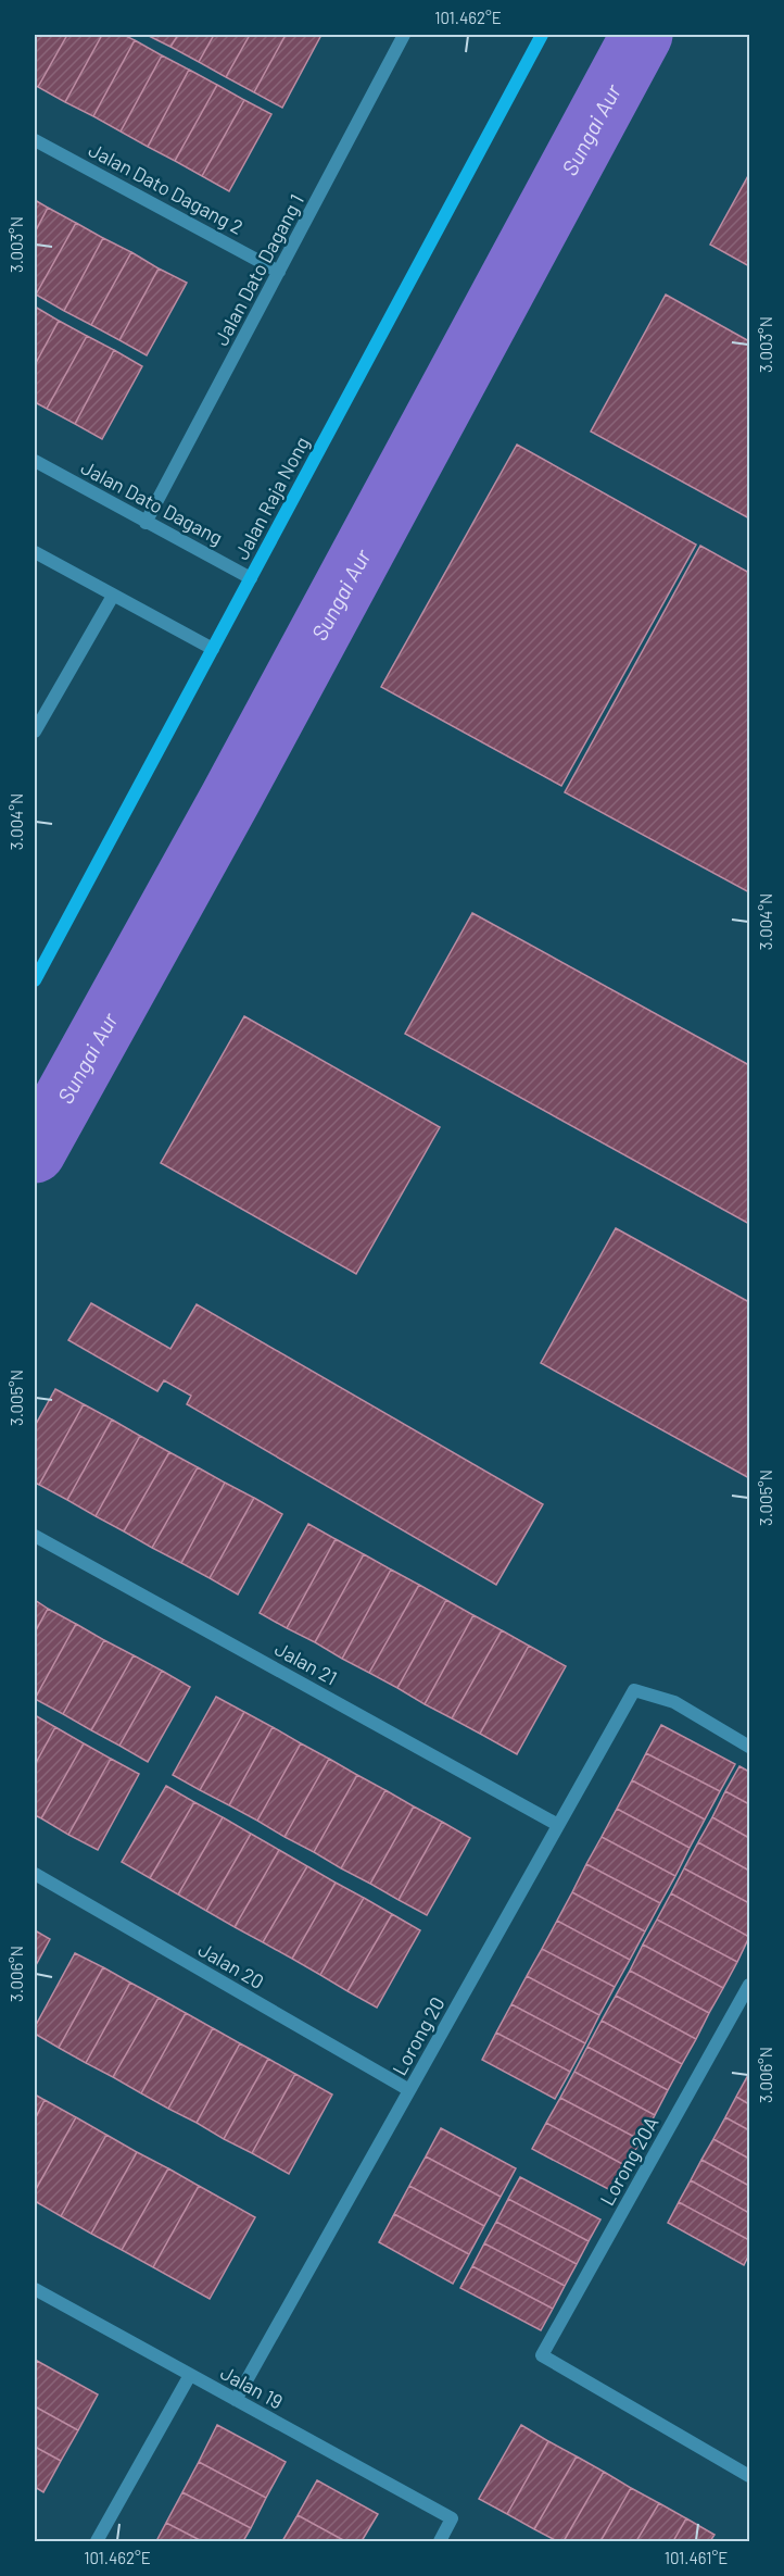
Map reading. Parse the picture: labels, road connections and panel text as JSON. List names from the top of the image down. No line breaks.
{"streets":{"main road":["Jalan Raja Nong"],"street":["Jalan Dato Dagang 2","Jalan Dato Dagang 1","Jalan Dato Dagang","Jalan 21","Jalan 20","Lorong 20","Lorong 20A","Jalan 19"]},"crossings":[["Jalan Dato Dagang 2","Jalan Dato Dagang 1"],["Jalan Dato Dagang 1","Jalan Dato Dagang"],["Jalan Raja Nong","Jalan Dato Dagang"],["Jalan 21","Lorong 20"],["Jalan 20","Lorong 20"],["Lorong 20","Jalan 19"]],"water":["Sungai Aur"],"coordinates":["101.462°E","3.003°N","3.004°N","3.005°N","3.006°N","101.461°E"]}
